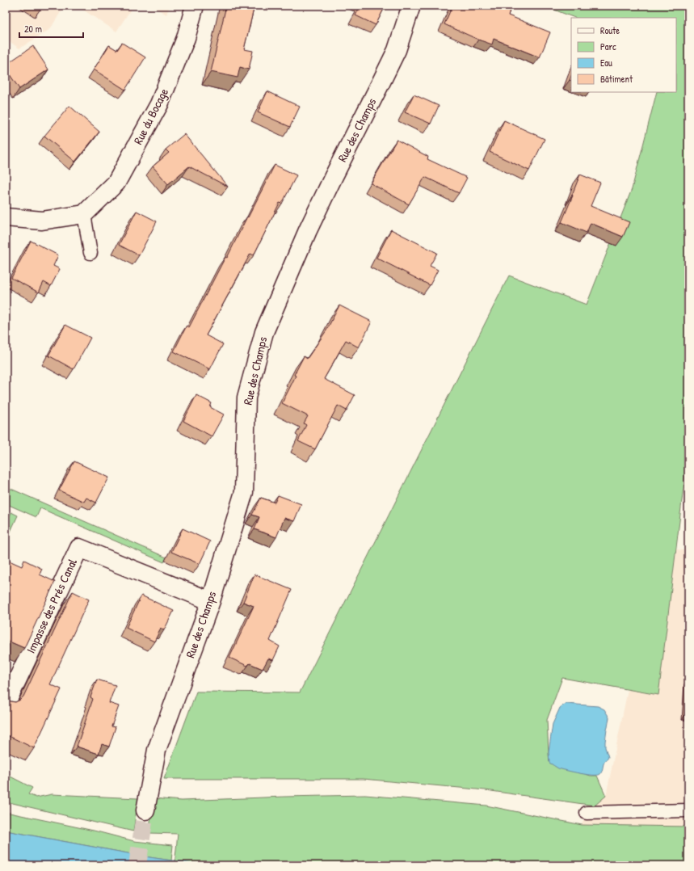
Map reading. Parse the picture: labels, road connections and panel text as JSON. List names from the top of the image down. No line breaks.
{"streets":{"street":["Rue du Bocage","Rue des Champs","Impasse des Prés Canal"]},"crossings":[["Rue des Champs","Impasse des Prés Canal"]],"legend":["Route","Parc","Eau","Bâtiment"],"scale_bar":"20 m"}
